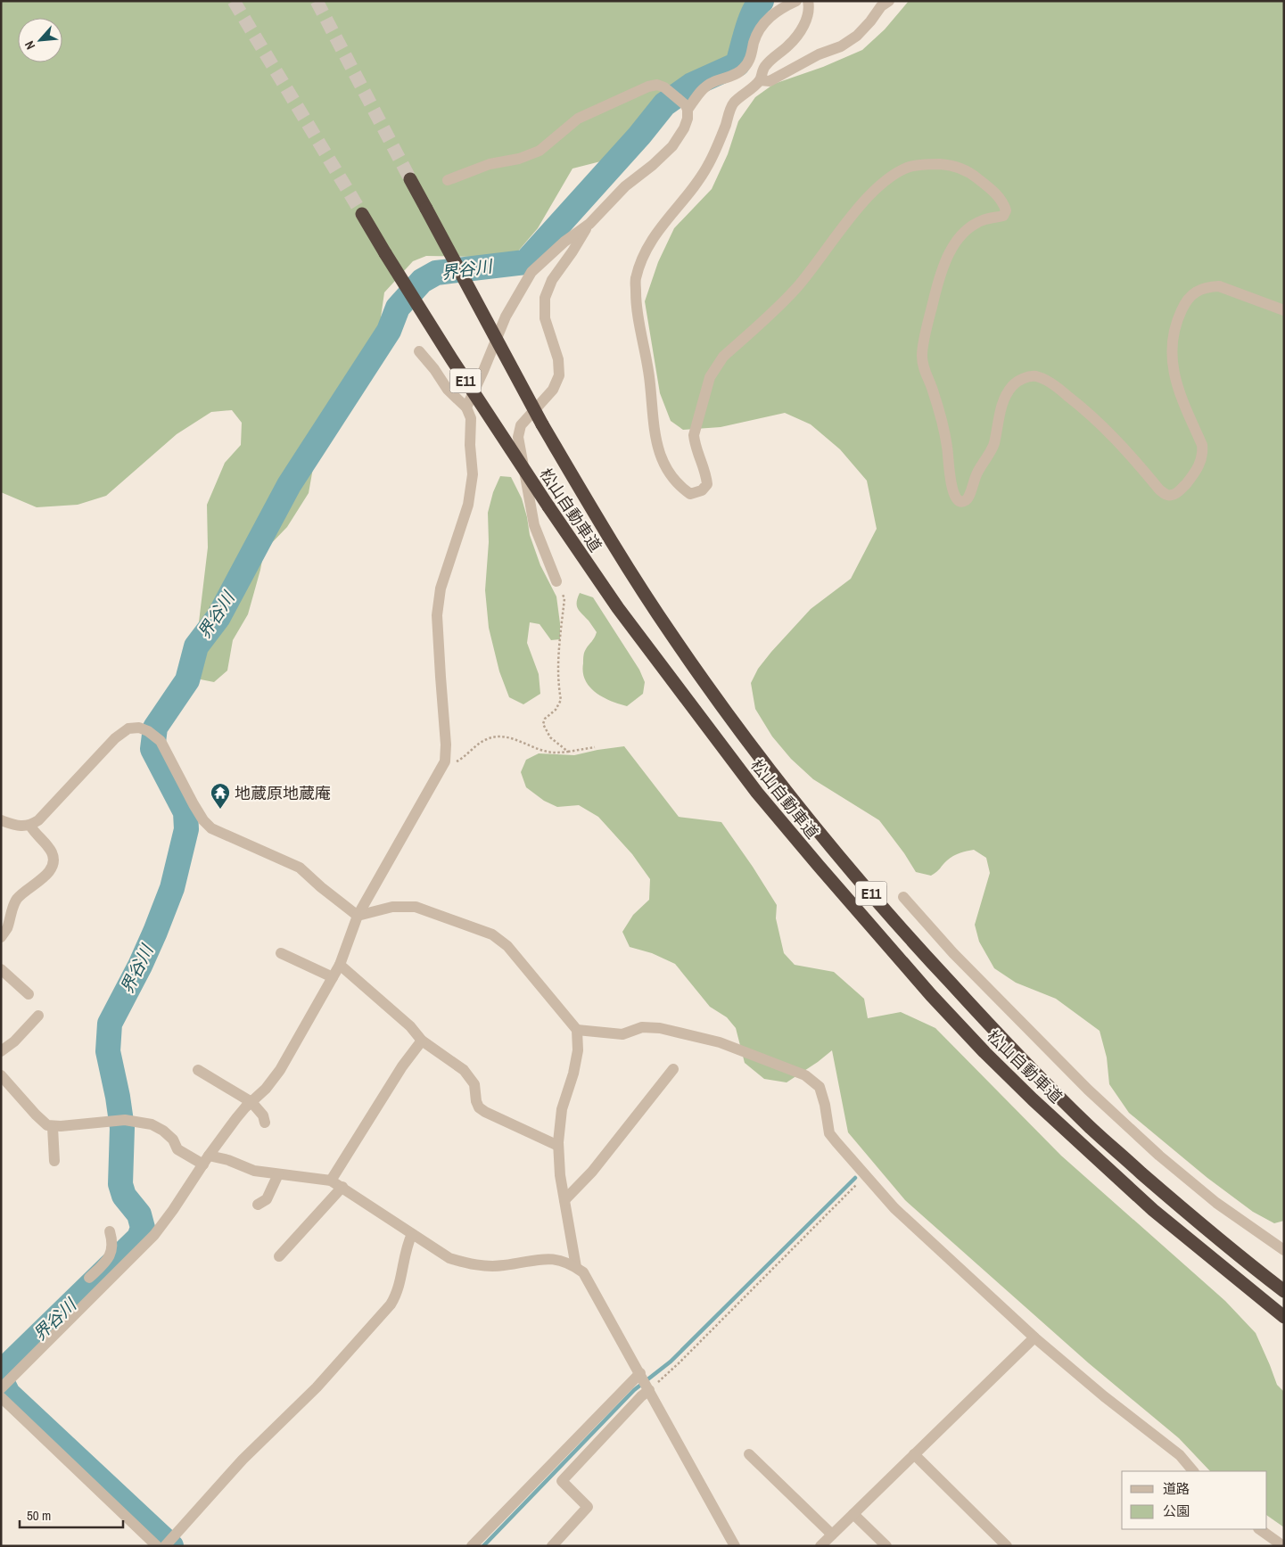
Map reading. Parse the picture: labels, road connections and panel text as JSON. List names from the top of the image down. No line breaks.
{"streets":{"highway":["E11","松山自動車道"]},"water":["界谷川"],"places":{"temple":["地蔵原地蔵庵"]},"legend":["道路","公園"],"scale_bar":"50 m","north":"bottom left"}
